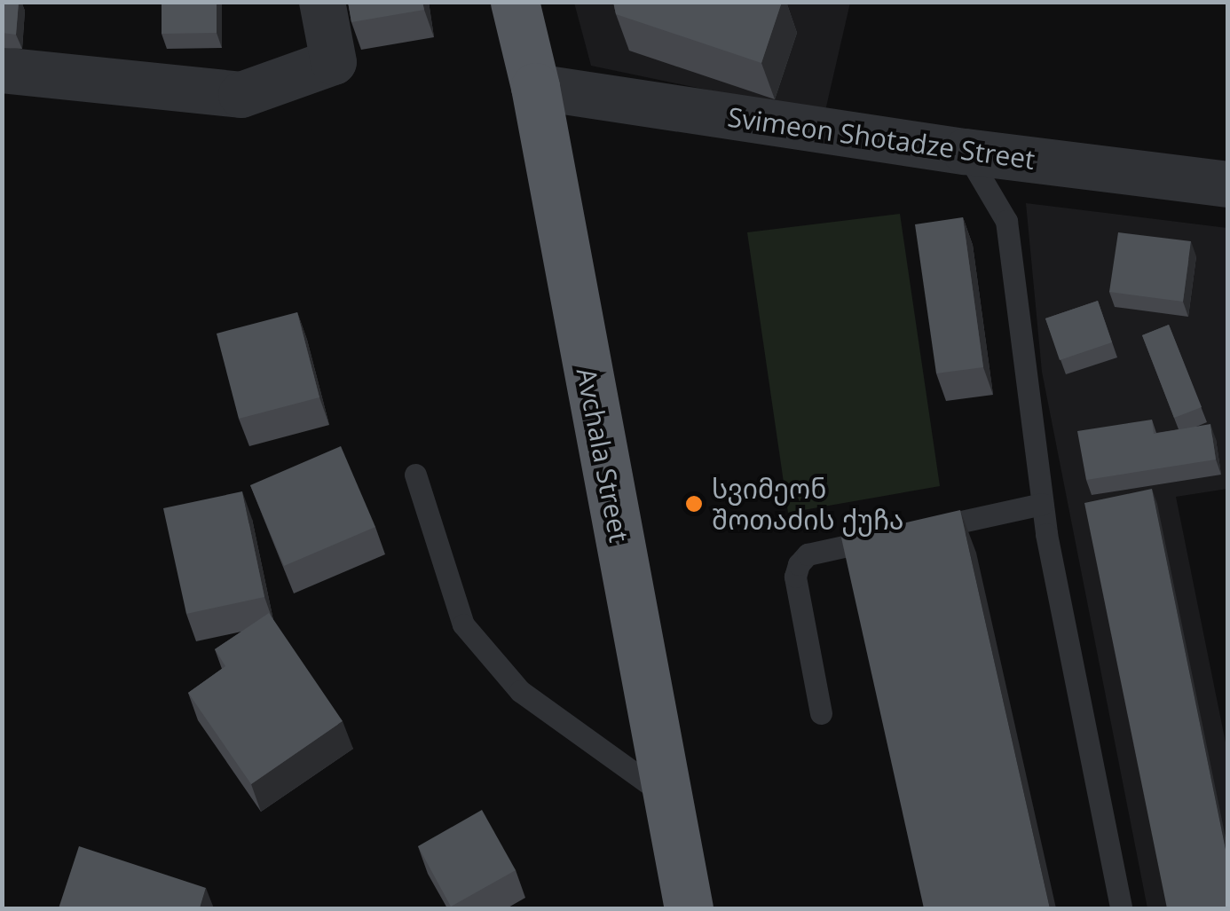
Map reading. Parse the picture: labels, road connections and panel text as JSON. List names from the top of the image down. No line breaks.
{"streets":{"highway":["Avchala Street"],"street":["Svimeon Shotadze Street"]},"crossings":[["Svimeon Shotadze Street","Avchala Street"]],"places":["სვიმეონ შოთაძის ქუჩა"]}
